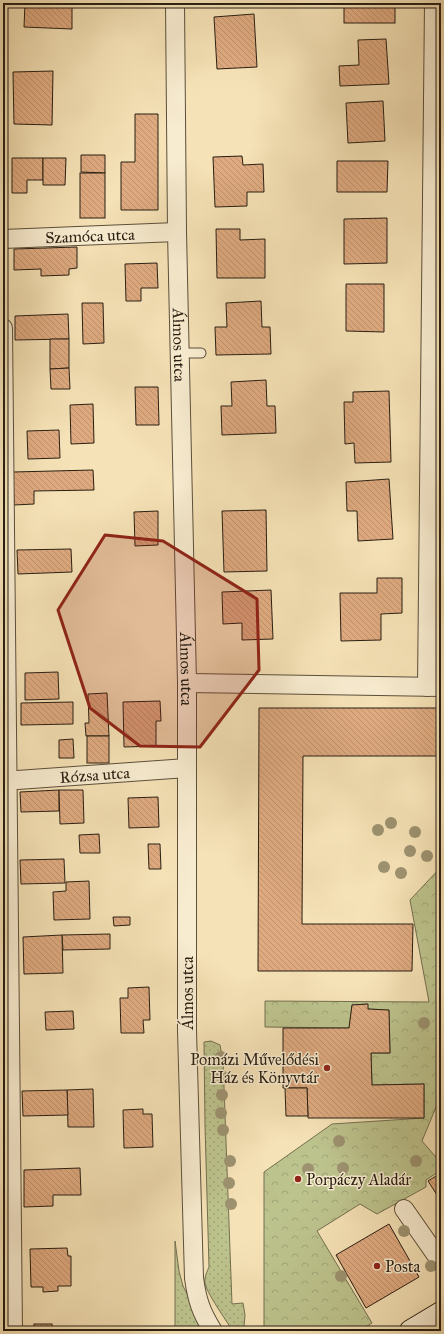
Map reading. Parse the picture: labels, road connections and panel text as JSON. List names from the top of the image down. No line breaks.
{"streets":{"street":["Szamóca utca","Álmos utca","Rózsa utca"]},"crossings":[["Szamóca utca","Álmos utca"],["Álmos utca","Rózsa utca"]],"places":["Pomázi Művelődési Ház és Könyvtár","Porpáczy Aladár","Posta"]}
